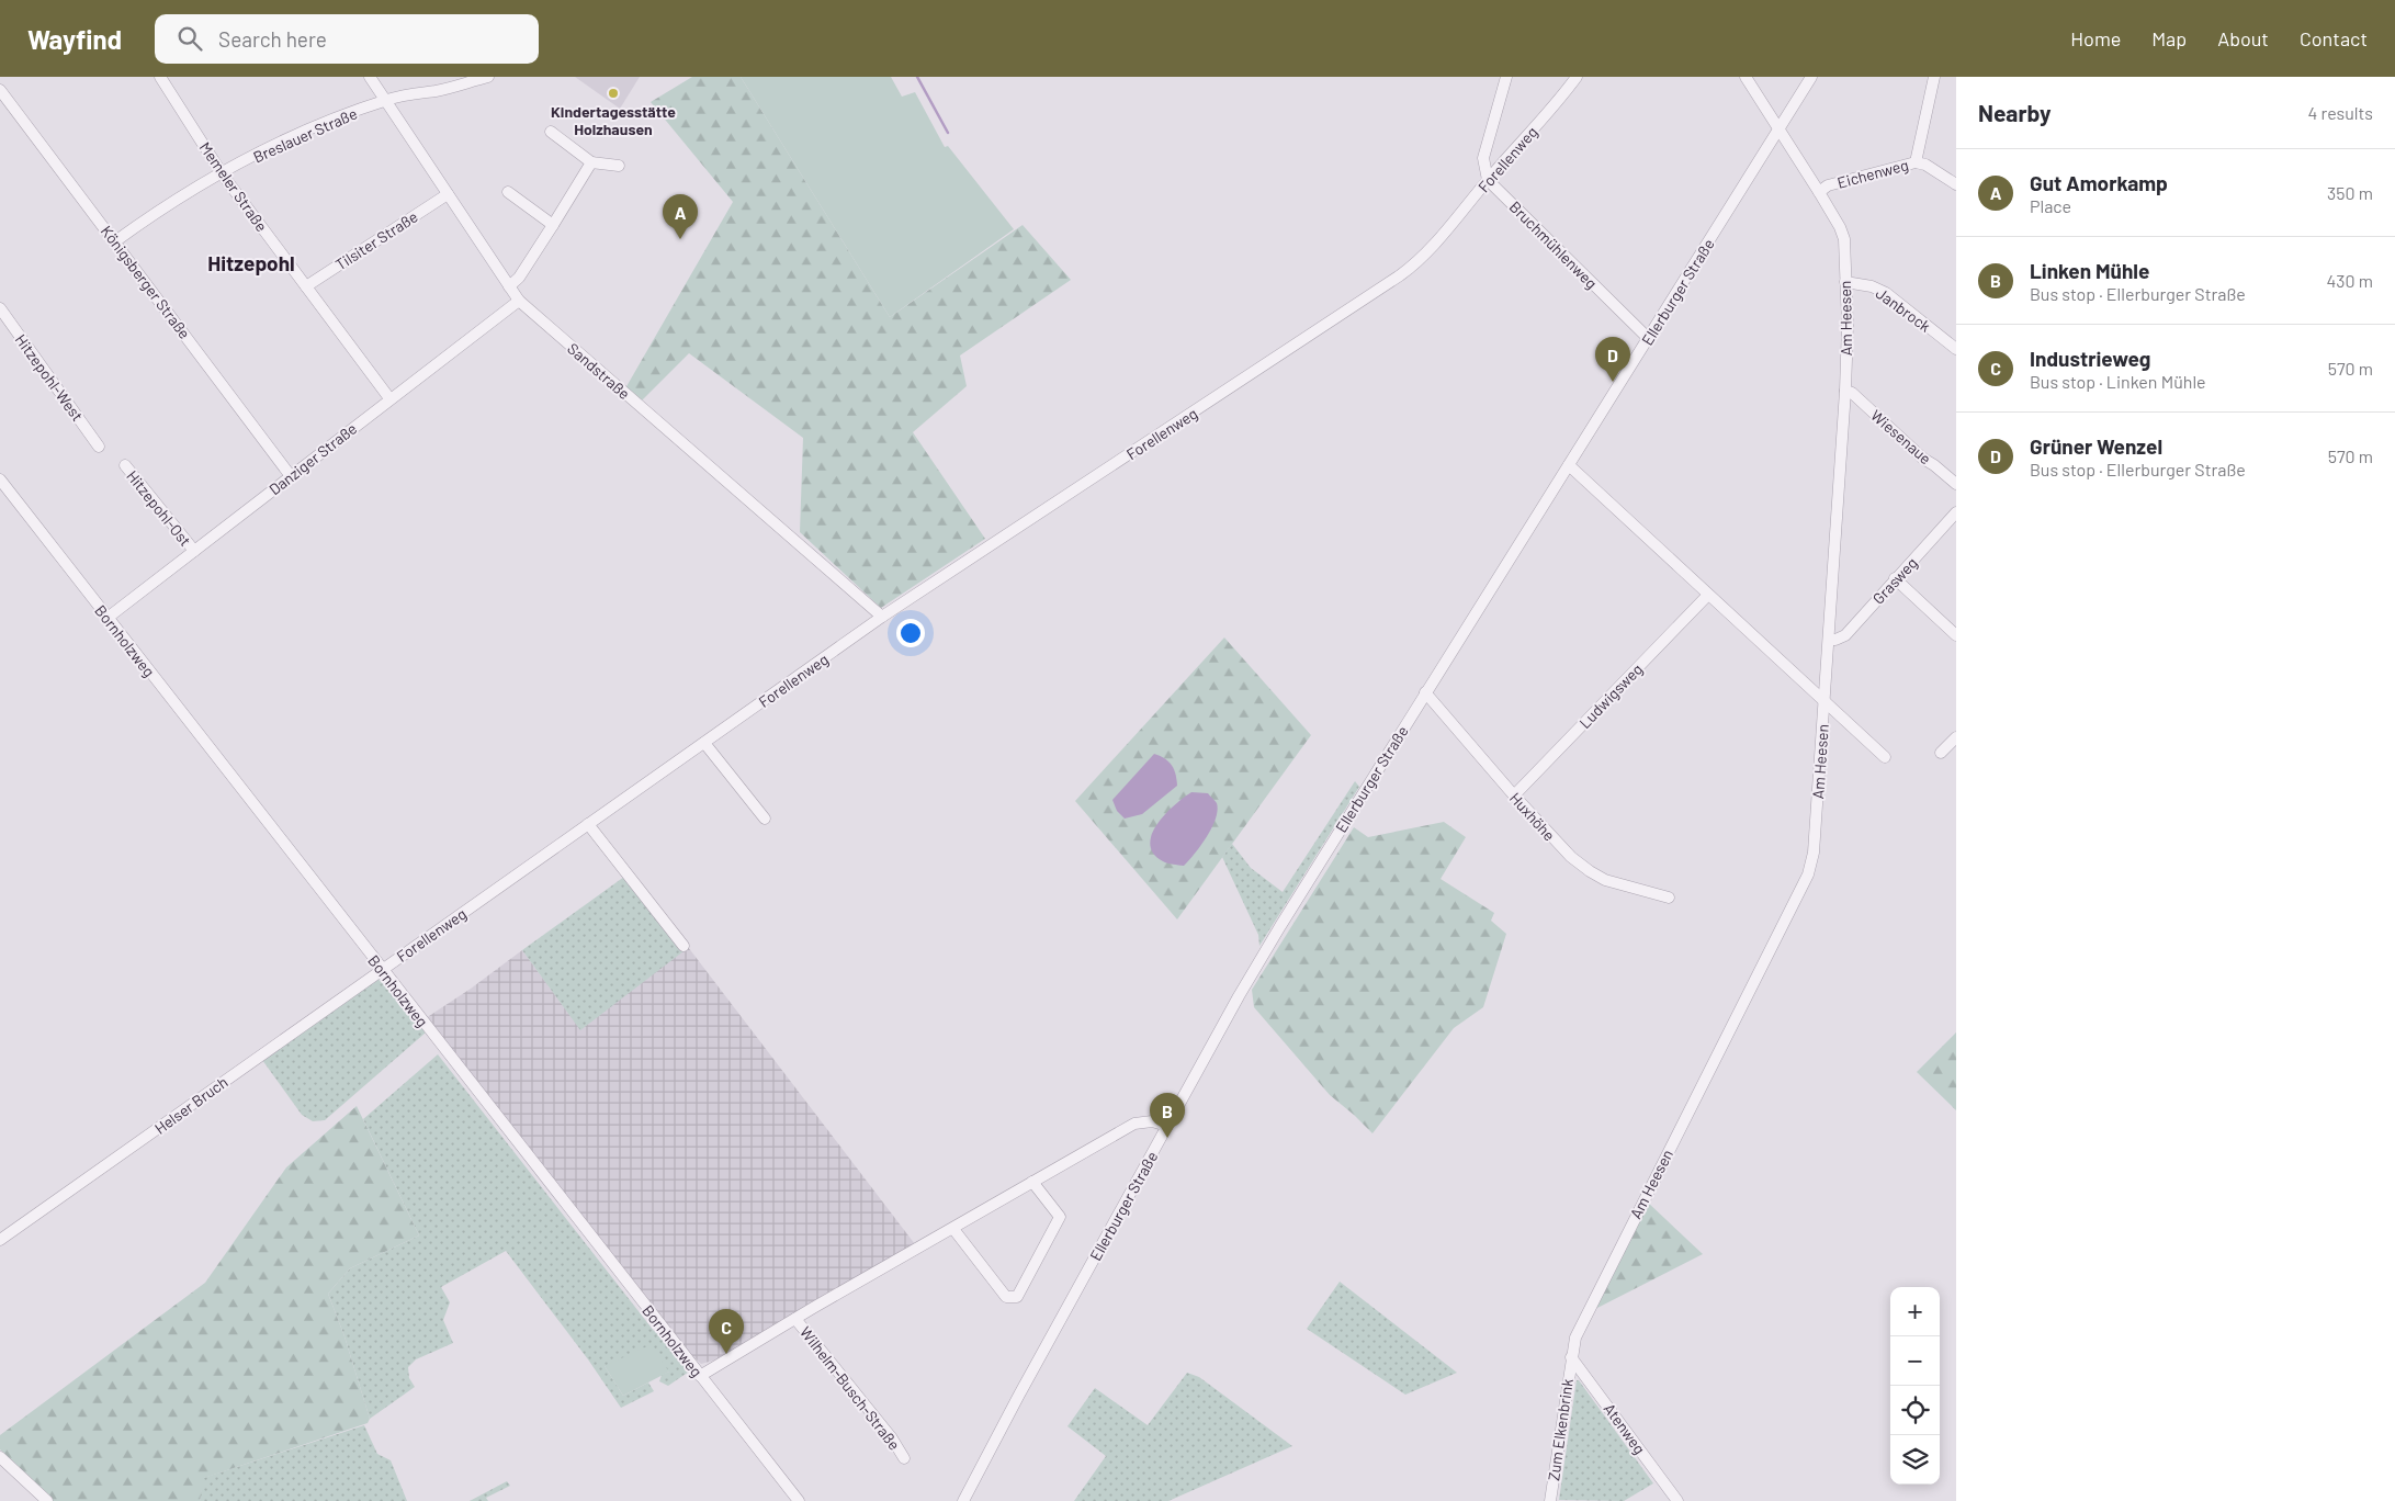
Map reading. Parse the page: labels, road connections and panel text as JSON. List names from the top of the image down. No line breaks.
{"streets":{"street":["Breslauer Straße","Forellenweg","Eichenweg","Memeler Straße","Tilsiter Straße","Bruchmühlenweg","Königsberger Straße","Ellerburger Straße","Janbrock","Am Heesen","Sandstraße","Hitzepohl-West","Wiesenaue","Danziger Straße","Hitzepohl-Ost","Grasweg","Bornholzweg","Ludwigsweg","Huxhöhe","Helser Bruch","Wilhelm-Busch-Straße","Atenweg","Zum Elkenbrink"]},"crossings":[["Breslauer Straße","Memeler Straße"],["Breslauer Straße","Königsberger Straße"],["Breslauer Straße","Sandstraße"],["Forellenweg","Bruchmühlenweg"],["Forellenweg","Sandstraße"],["Forellenweg","Bornholzweg"],["Forellenweg","Helser Bruch"],["Eichenweg","Am Heesen"],["Memeler Straße","Tilsiter Straße"],["Memeler Straße","Danziger Straße"],["Tilsiter Straße","Sandstraße"],["Bruchmühlenweg","Ellerburger Straße"],["Königsberger Straße","Danziger Straße"],["Ellerburger Straße","Am Heesen"],["Ellerburger Straße","Huxhöhe"],["Janbrock","Am Heesen"],["Am Heesen","Wiesenaue"],["Am Heesen","Grasweg"],["Am Heesen","Atenweg"],["Am Heesen","Zum Elkenbrink"],["Sandstraße","Danziger Straße"],["Danziger Straße","Hitzepohl-Ost"],["Danziger Straße","Bornholzweg"],["Bornholzweg","Helser Bruch"],["Ludwigsweg","Huxhöhe"],["Atenweg","Zum Elkenbrink"]],"districts":["Hitzepohl"],"places":["Kindertagesstätte Holzhausen"],"page":{"header":"Wayfind","search":"Search here","nav":["Home","Map","About","Contact"],"heading":["Nearby","4 results"],"list":[{"mark":"A","name":"Gut Amorkamp","note":"Place","value":"350 m"},{"mark":"B","name":"Linken Mühle","note":"Bus stop · Ellerburger Straße","value":"430 m"},{"mark":"C","name":"Industrieweg","note":"Bus stop · Linken Mühle","value":"570 m"},{"mark":"D","name":"Grüner Wenzel","note":"Bus stop · Ellerburger Straße","value":"570 m"}],"pins":["A","D","B","C"],"map_buttons":["+","−"]}}
